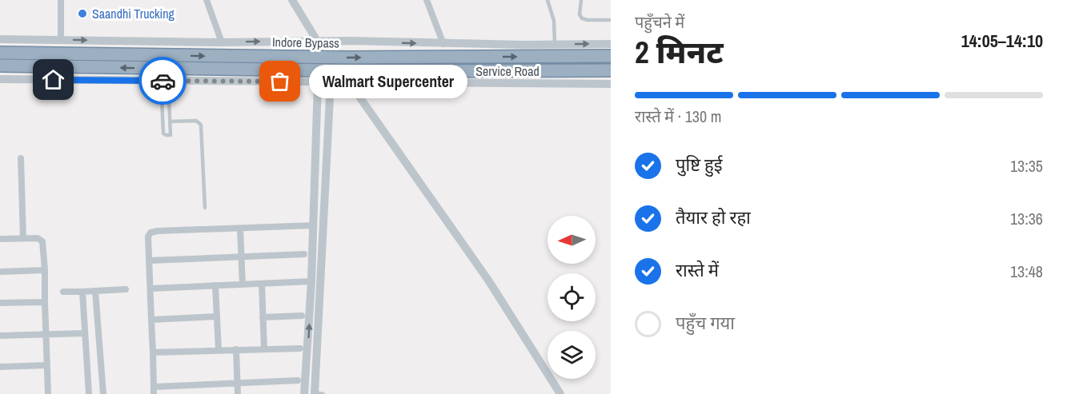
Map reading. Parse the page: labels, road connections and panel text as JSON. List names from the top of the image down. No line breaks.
{"streets":{"highway":["Indore Bypass"],"street":["Service Road"]},"places":["Saandhi Trucking","Walmart Supercenter"],"north":"left","page":{"heading":["2 मिनट","पहुँचने में","14:05–14:10"],"bubble":"Walmart Supercenter","bar":"रास्ते में · 130 m","list":[["पुष्टि हुई","13:35"],["तैयार हो रहा","13:36"],["रास्ते में","13:48"],"पहुँच गया"]}}
